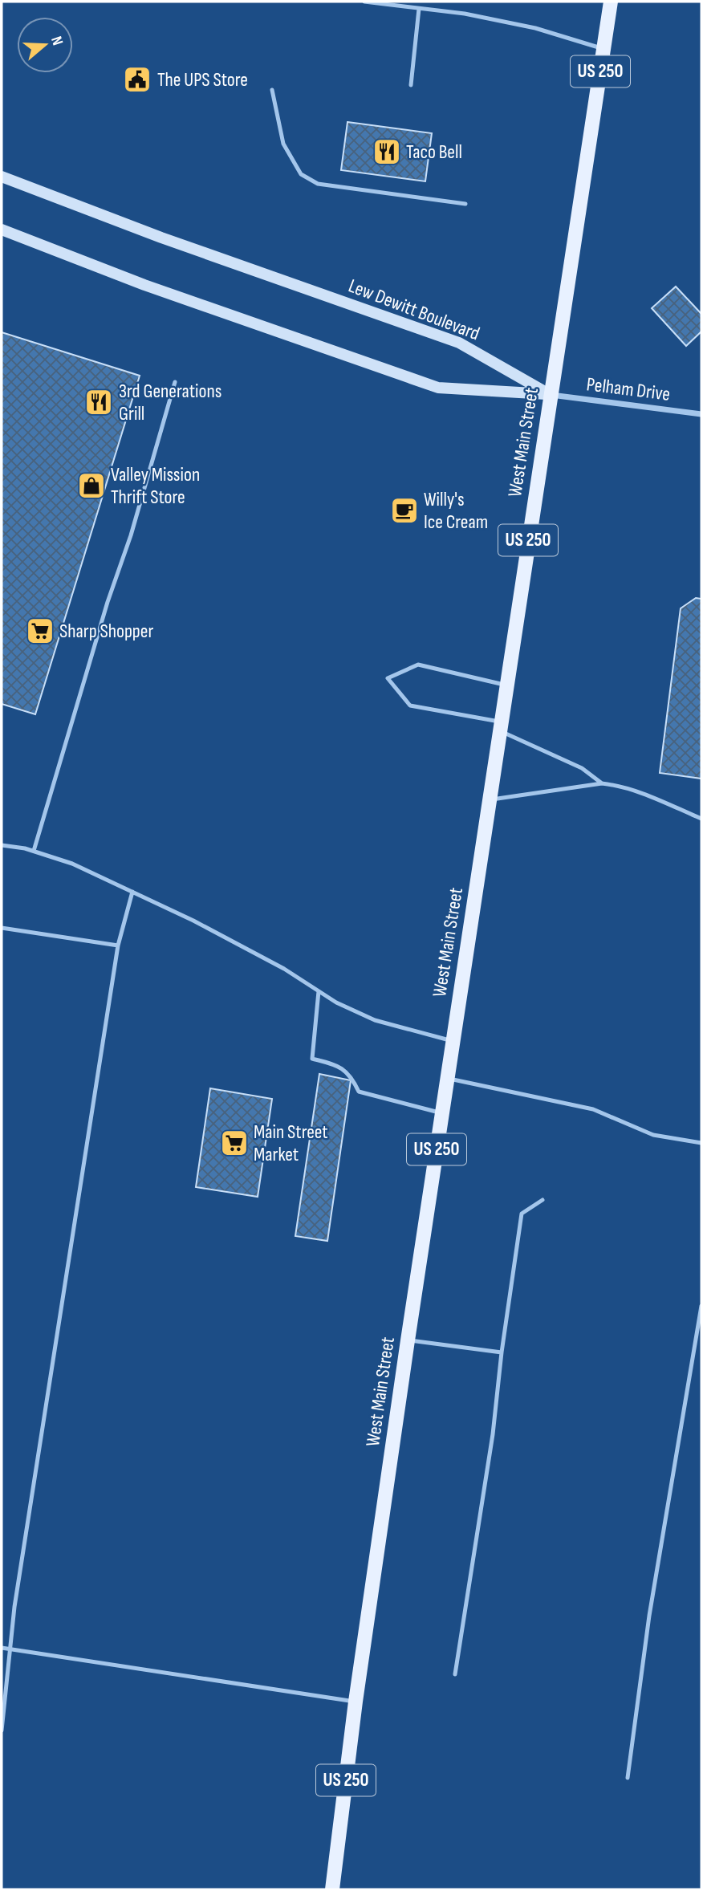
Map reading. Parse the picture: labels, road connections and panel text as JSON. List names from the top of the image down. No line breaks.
{"streets":{"main road":["US 250","Lew Dewitt Boulevard","West Main Street"],"street":["Pelham Drive"]},"crossings":[["Lew Dewitt Boulevard","Pelham Drive"],["Lew Dewitt Boulevard","West Main Street"],["Pelham Drive","West Main Street"]],"places":{"public building":["The UPS Store"],"restaurant":["Taco Bell","3rd Generations Grill"],"shop":["Valley Mission Thrift Store"],"cafe":["Willy's Ice Cream"],"supermarket":["Sharp Shopper","Main Street Market"]},"north":"right"}
